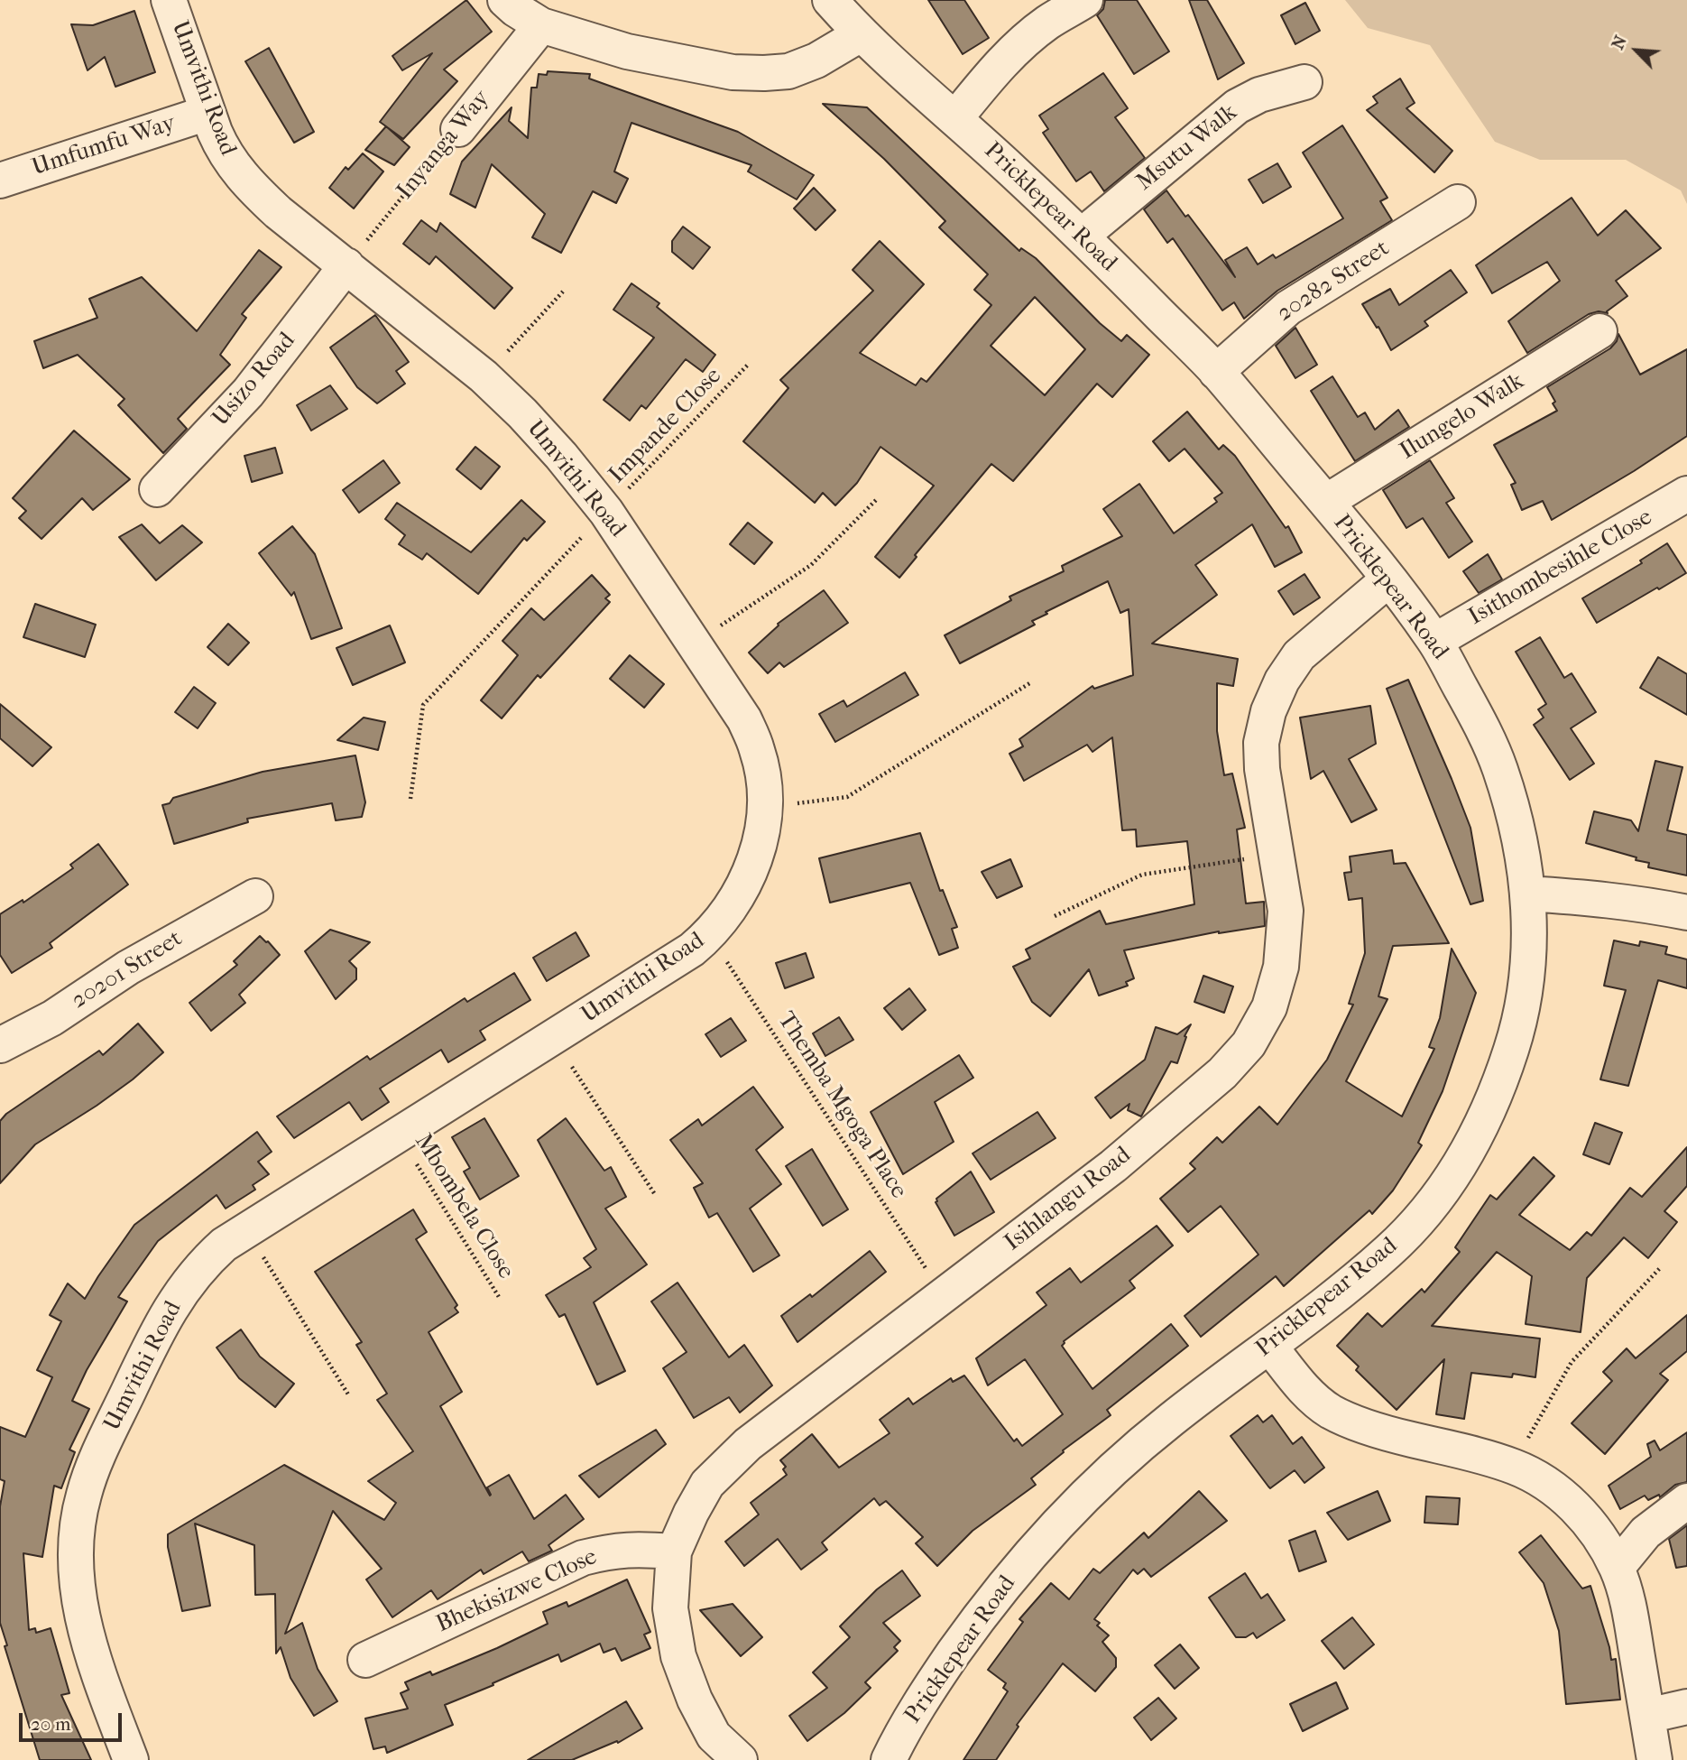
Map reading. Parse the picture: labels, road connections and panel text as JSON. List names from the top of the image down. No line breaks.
{"streets":{"street":["Umvithi Road","Inyanga Way","Umfumfu Way","Msutu Walk","Pricklepear Road","20282 Street","Usizo Road","Ilungelo Walk","Isithombesihle Close","20201 Street","Isihlangu Road","Bhekisizwe Close"],"path":["Impande Close","Themba Mgoga Place","Mbombela Close"]},"crossings":[["Umvithi Road","Inyanga Way"],["Umvithi Road","Umfumfu Way"],["Umvithi Road","Usizo Road"],["Umvithi Road","Impande Close"],["Umvithi Road","Themba Mgoga Place"],["Umvithi Road","Mbombela Close"],["Inyanga Way","Usizo Road"],["Msutu Walk","Pricklepear Road"],["Pricklepear Road","20282 Street"],["Pricklepear Road","Ilungelo Walk"],["Pricklepear Road","Isithombesihle Close"],["Pricklepear Road","Isihlangu Road"],["Themba Mgoga Place","Isihlangu Road"],["Isihlangu Road","Bhekisizwe Close"]],"scale_bar":"20 m","north":"top left"}
